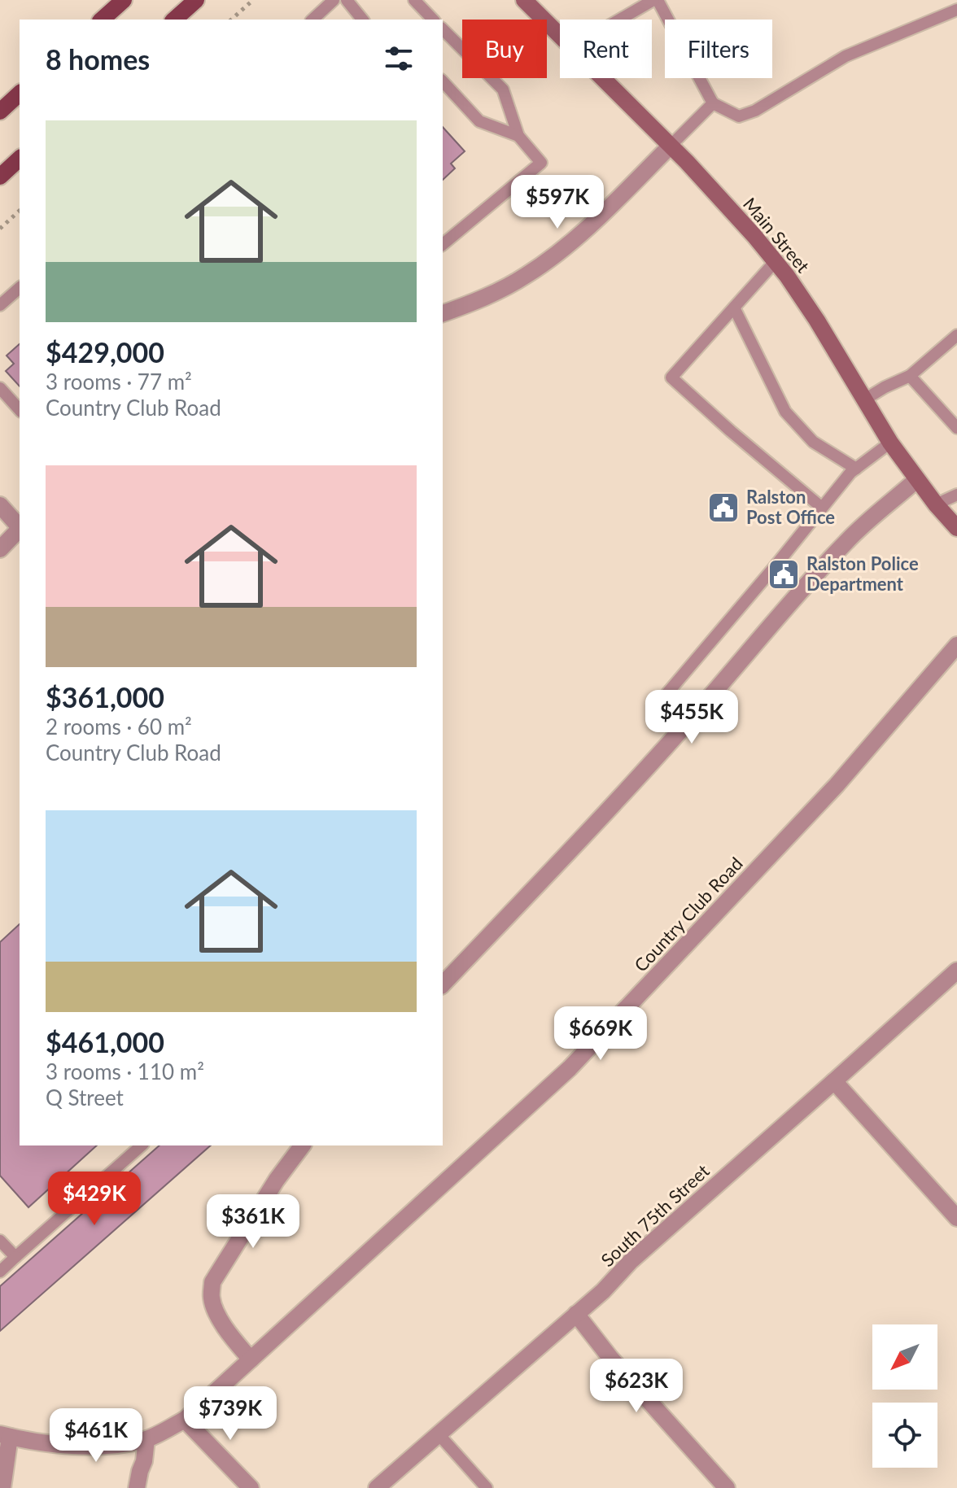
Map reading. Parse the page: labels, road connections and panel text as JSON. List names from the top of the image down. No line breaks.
{"streets":{"main road":["Main Street"],"street":["Country Club Road","South 75th Street"]},"places":{"public building":["Ralston Post Office","Ralston Police Department"]},"north":"bottom left","page":{"chip":["Buy","Rent","Filters"],"heading":"8 homes","list":[{"name":"$429,000","note":"3 rooms · 77 m² · Country Club Road"},{"name":"$361,000","note":"2 rooms · 60 m² · Country Club Road"},{"name":"$461,000","note":"3 rooms · 110 m² · Q Street"}],"price":["$597K","$455K","$669K","$429K","$361K","$623K","$739K","$461K"]}}
